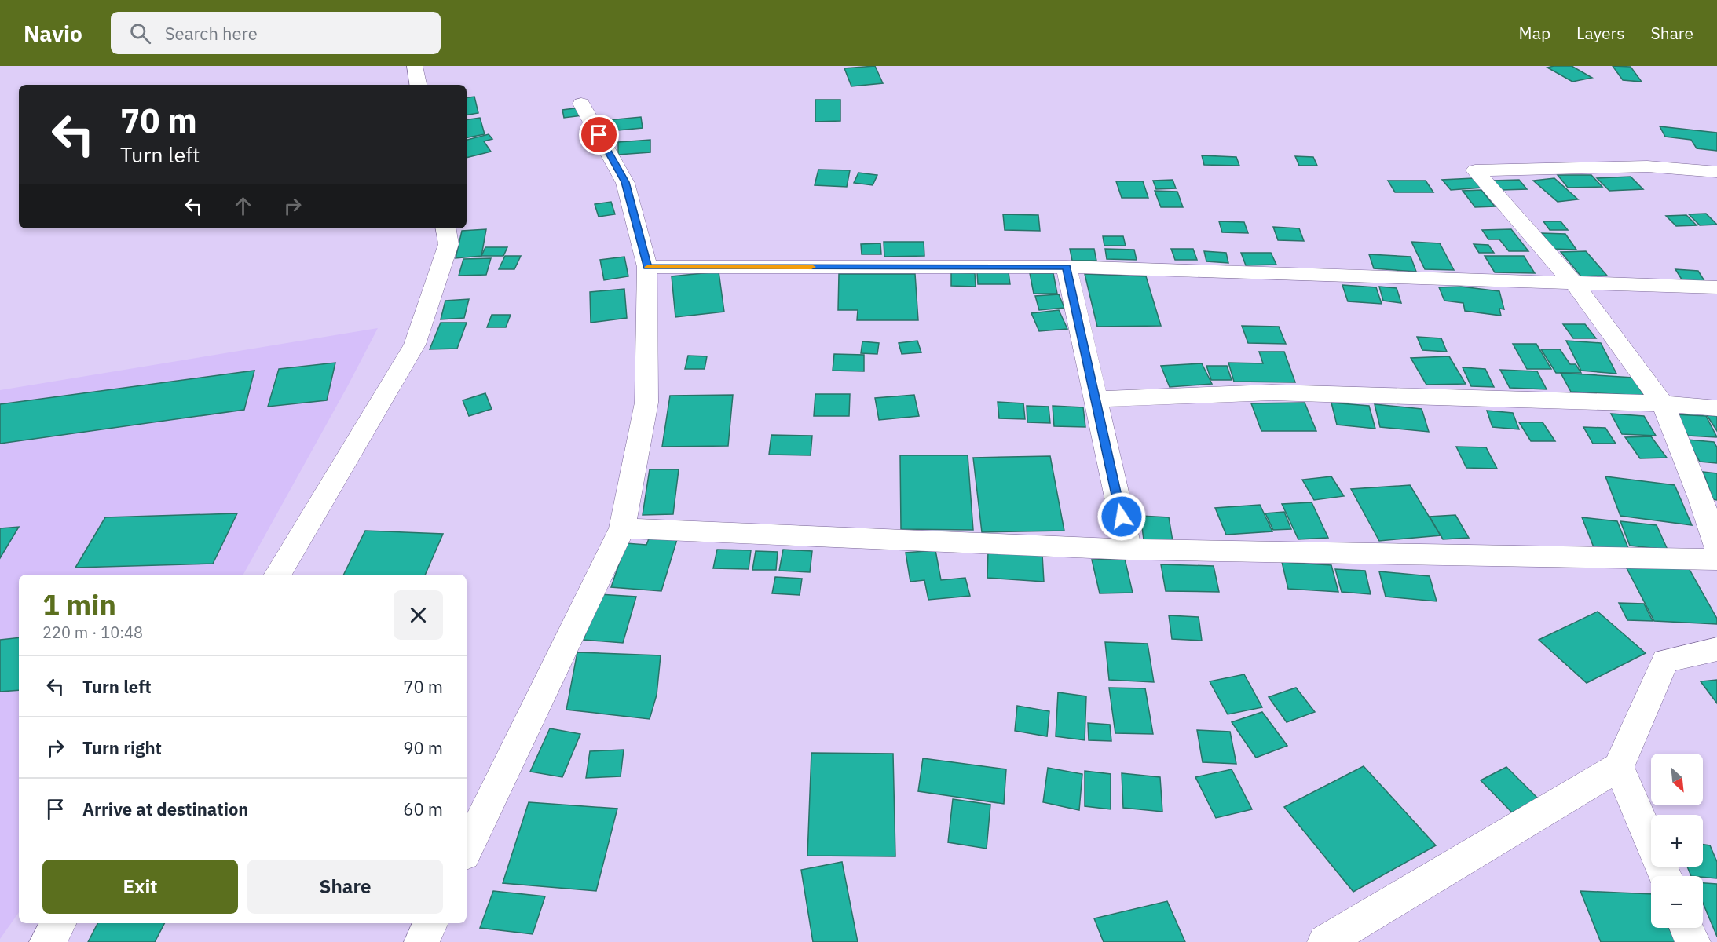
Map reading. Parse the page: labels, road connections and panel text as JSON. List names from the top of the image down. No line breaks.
{"north":"bottom right","page":{"header":"Navio","search":"Search here","nav":["Map","Layers","Share"],"turn":["70 m","Turn left"],"heading":["1 min","220 m · 10:48"],"list":[{"name":"Turn left","value":"70 m"},{"name":"Turn right","value":"90 m"},{"name":"Arrive at destination","value":"60 m"}],"map_buttons":["+","−"],"buttons":["Exit","Share"]}}
